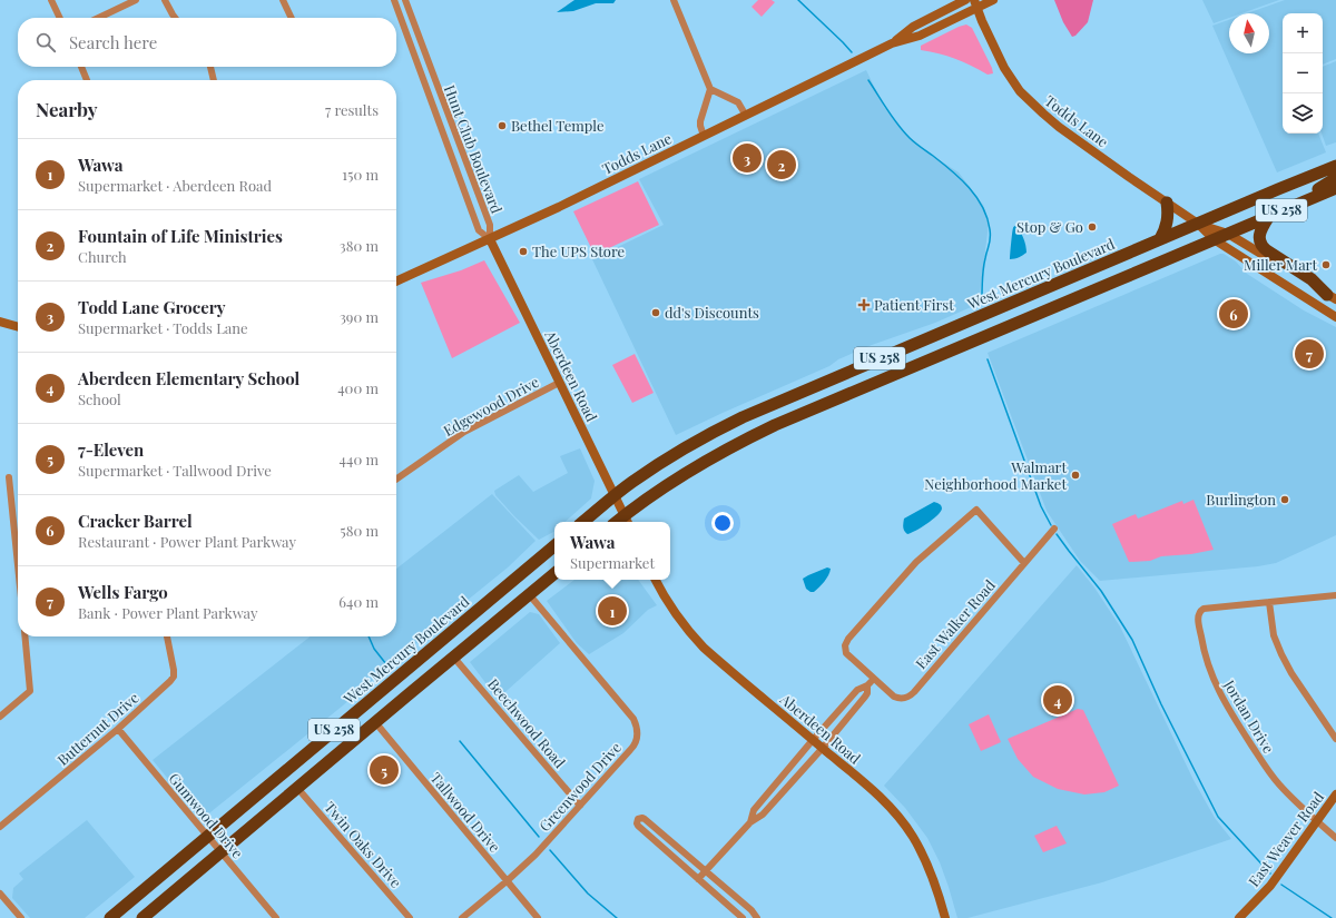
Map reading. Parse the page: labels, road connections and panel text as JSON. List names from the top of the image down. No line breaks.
{"streets":{"highway":["US 258","West Mercury Boulevard"],"main road":["Todds Lane","Aberdeen Road","East Weaver Road"],"street":["Hunt Club Boulevard","Edgewood Drive","East Walker Road","Jordan Drive","Beechwood Road","Butternut Drive","Greenwood Drive","Tallwood Drive","Gumwood Drive","Twin Oaks Drive"]},"crossings":[["Todds Lane","Hunt Club Boulevard"],["Todds Lane","West Mercury Boulevard"],["Todds Lane","Aberdeen Road"],["Hunt Club Boulevard","Aberdeen Road"],["US 258","Aberdeen Road"],["US 258","Beechwood Road"],["US 258","Greenwood Drive"],["US 258","Tallwood Drive"],["US 258","Gumwood Drive"],["US 258","Twin Oaks Drive"],["West Mercury Boulevard","Aberdeen Road"],["West Mercury Boulevard","Gumwood Drive"],["Aberdeen Road","Edgewood Drive"],["Jordan Drive","East Weaver Road"],["Beechwood Road","Greenwood Drive"],["Butternut Drive","Gumwood Drive"],["Greenwood Drive","Tallwood Drive"]],"places":{"other":["Bethel Temple","Stop & Go","The UPS Store","Miller Mart","dd's Discounts","Walmart Neighborhood Market","Burlington"],"health":["Patient First"]},"north":"top","page":{"map_buttons":["+","−"],"search":"Search here","heading":["Nearby","7 results"],"list":[{"mark":"1","name":"Wawa","note":"Supermarket · Aberdeen Road","value":"150 m"},{"mark":"2","name":"Fountain of Life Ministries","note":"Church","value":"380 m"},{"mark":"3","name":"Todd Lane Grocery","note":"Supermarket · Todds Lane","value":"390 m"},{"mark":"4","name":"Aberdeen Elementary School","note":"School","value":"400 m"},{"mark":"5","name":"7-Eleven","note":"Supermarket · Tallwood Drive","value":"440 m"},{"mark":"6","name":"Cracker Barrel","note":"Restaurant · Power Plant Parkway","value":"580 m"},{"mark":"7","name":"Wells Fargo","note":"Bank · Power Plant Parkway","value":"640 m"}],"pins":["3","2","6","7","1","4","5"],"popup":["Wawa","Supermarket"]}}
